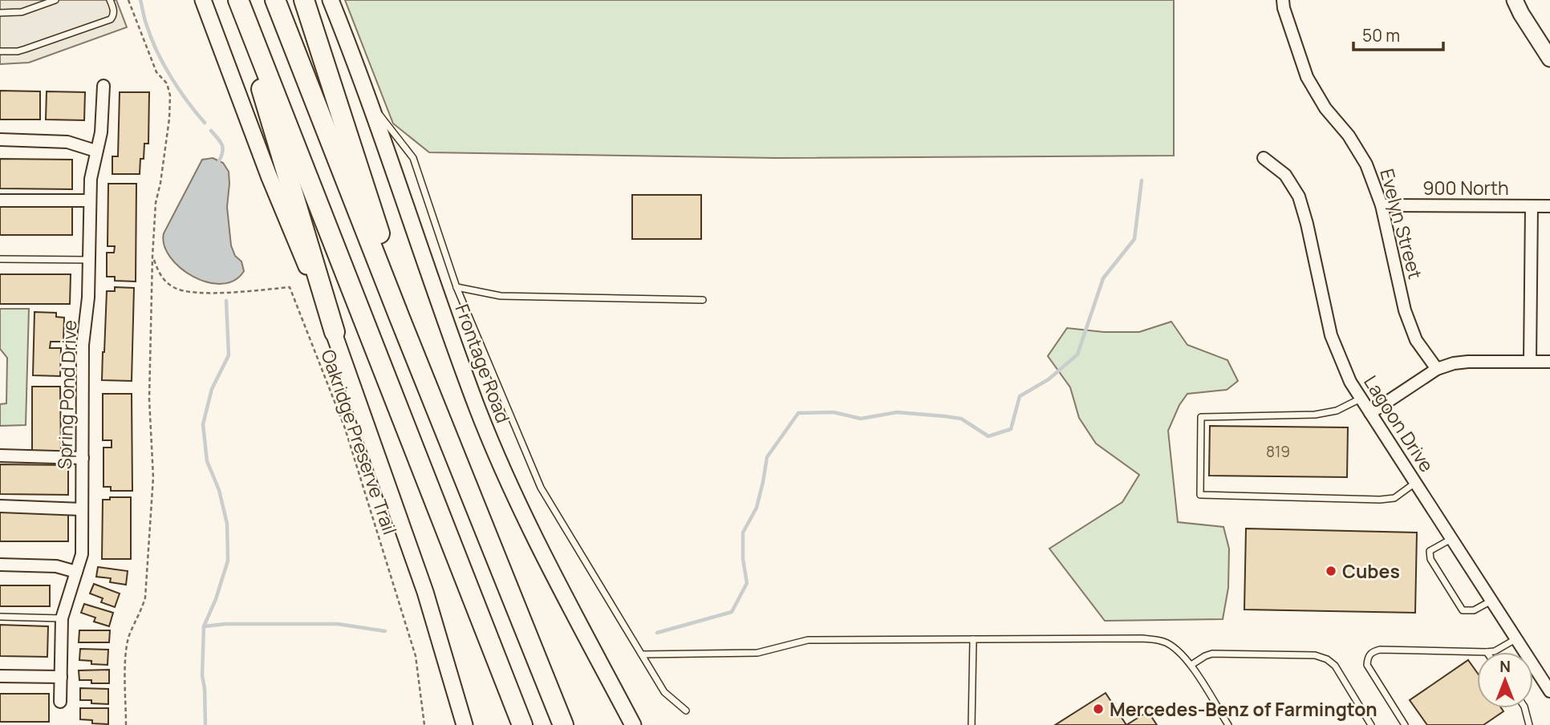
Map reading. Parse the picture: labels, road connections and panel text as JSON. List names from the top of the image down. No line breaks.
{"streets":{"main road":["Frontage Road"],"street":["900 North","Evelyn Street","Spring Pond Drive","Lagoon Drive"],"path":["Oakridge Preserve Trail"]},"crossings":[["900 North","Evelyn Street"]],"places":["Cubes","Mercedes-Benz of Farmington"],"house_numbers":["819"],"scale_bar":"50 m","north":"top"}
